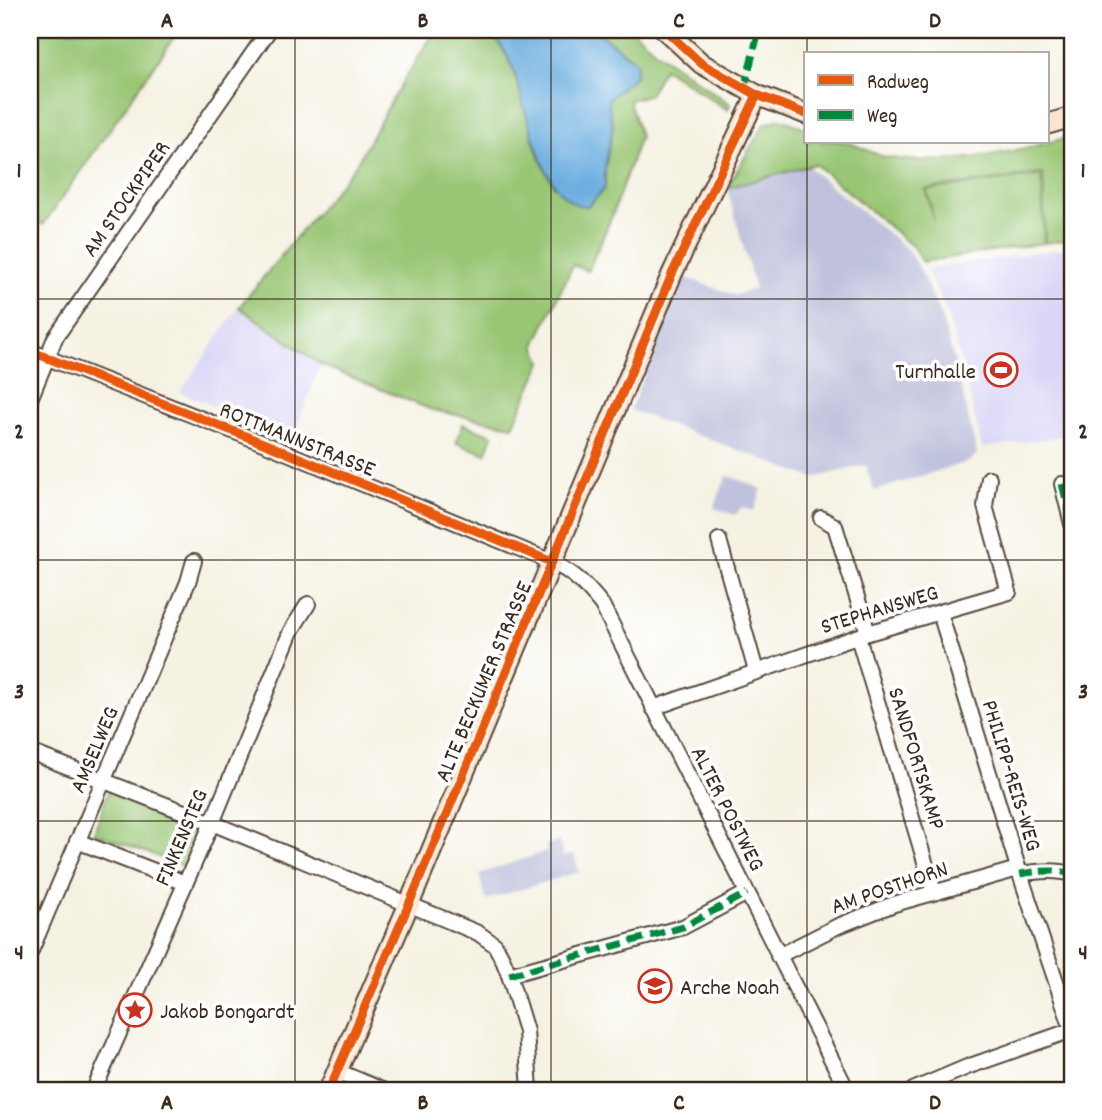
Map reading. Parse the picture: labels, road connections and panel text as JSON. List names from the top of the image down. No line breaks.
{"streets":{"street":["AM STOCKPIPER","ROTTMANNSTRASSE","STEPHANSWEG","ALTE BECKUMER STRASSE","AMSELWEG","SANDFORTSKAMP","PHILIPP-REIS-WEG","ALTER POSTWEG","FINKENSTEG","AM POSTHORN"]},"crossings":[["AM STOCKPIPER","ROTTMANNSTRASSE"],["ROTTMANNSTRASSE","ALTE BECKUMER STRASSE"],["ROTTMANNSTRASSE","ALTER POSTWEG"],["STEPHANSWEG","SANDFORTSKAMP"],["STEPHANSWEG","PHILIPP-REIS-WEG"],["STEPHANSWEG","ALTER POSTWEG"],["ALTE BECKUMER STRASSE","ALTER POSTWEG"],["SANDFORTSKAMP","AM POSTHORN"],["PHILIPP-REIS-WEG","AM POSTHORN"],["ALTER POSTWEG","AM POSTHORN"]],"places":{"sports":["Turnhalle"],"school or university":["Arche Noah"],"place":["Jakob Bongardt"]},"legend":["Radweg","Weg"],"grid":{"columns":["A","B","C","D"],"rows":["1","2","3","4"]}}
